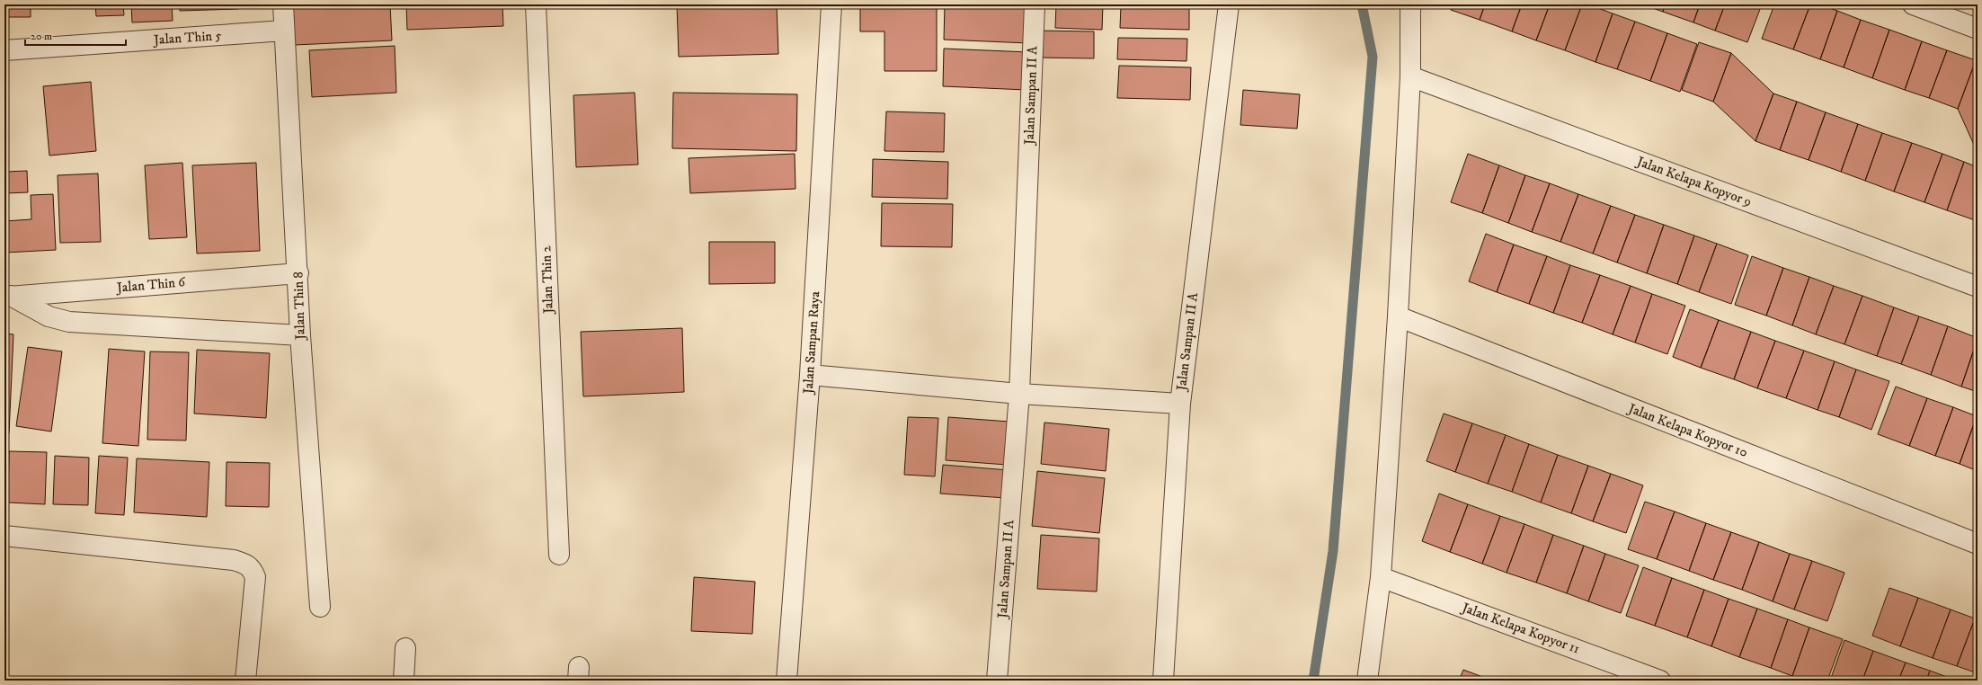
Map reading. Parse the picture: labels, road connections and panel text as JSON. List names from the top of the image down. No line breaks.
{"streets":{"street":["Jalan Thin 5","Jalan Sampan II A","Jalan Kelapa Kopyor 9","Jalan Thin 2","Jalan Thin 6","Jalan Thin 8","Jalan Sampan Raya","Jalan Kelapa Kopyor 10","Jalan Kelapa Kopyor 11"]},"crossings":[["Jalan Thin 5","Jalan Thin 8"],["Jalan Thin 6","Jalan Thin 8"]],"scale_bar":"20 m"}
